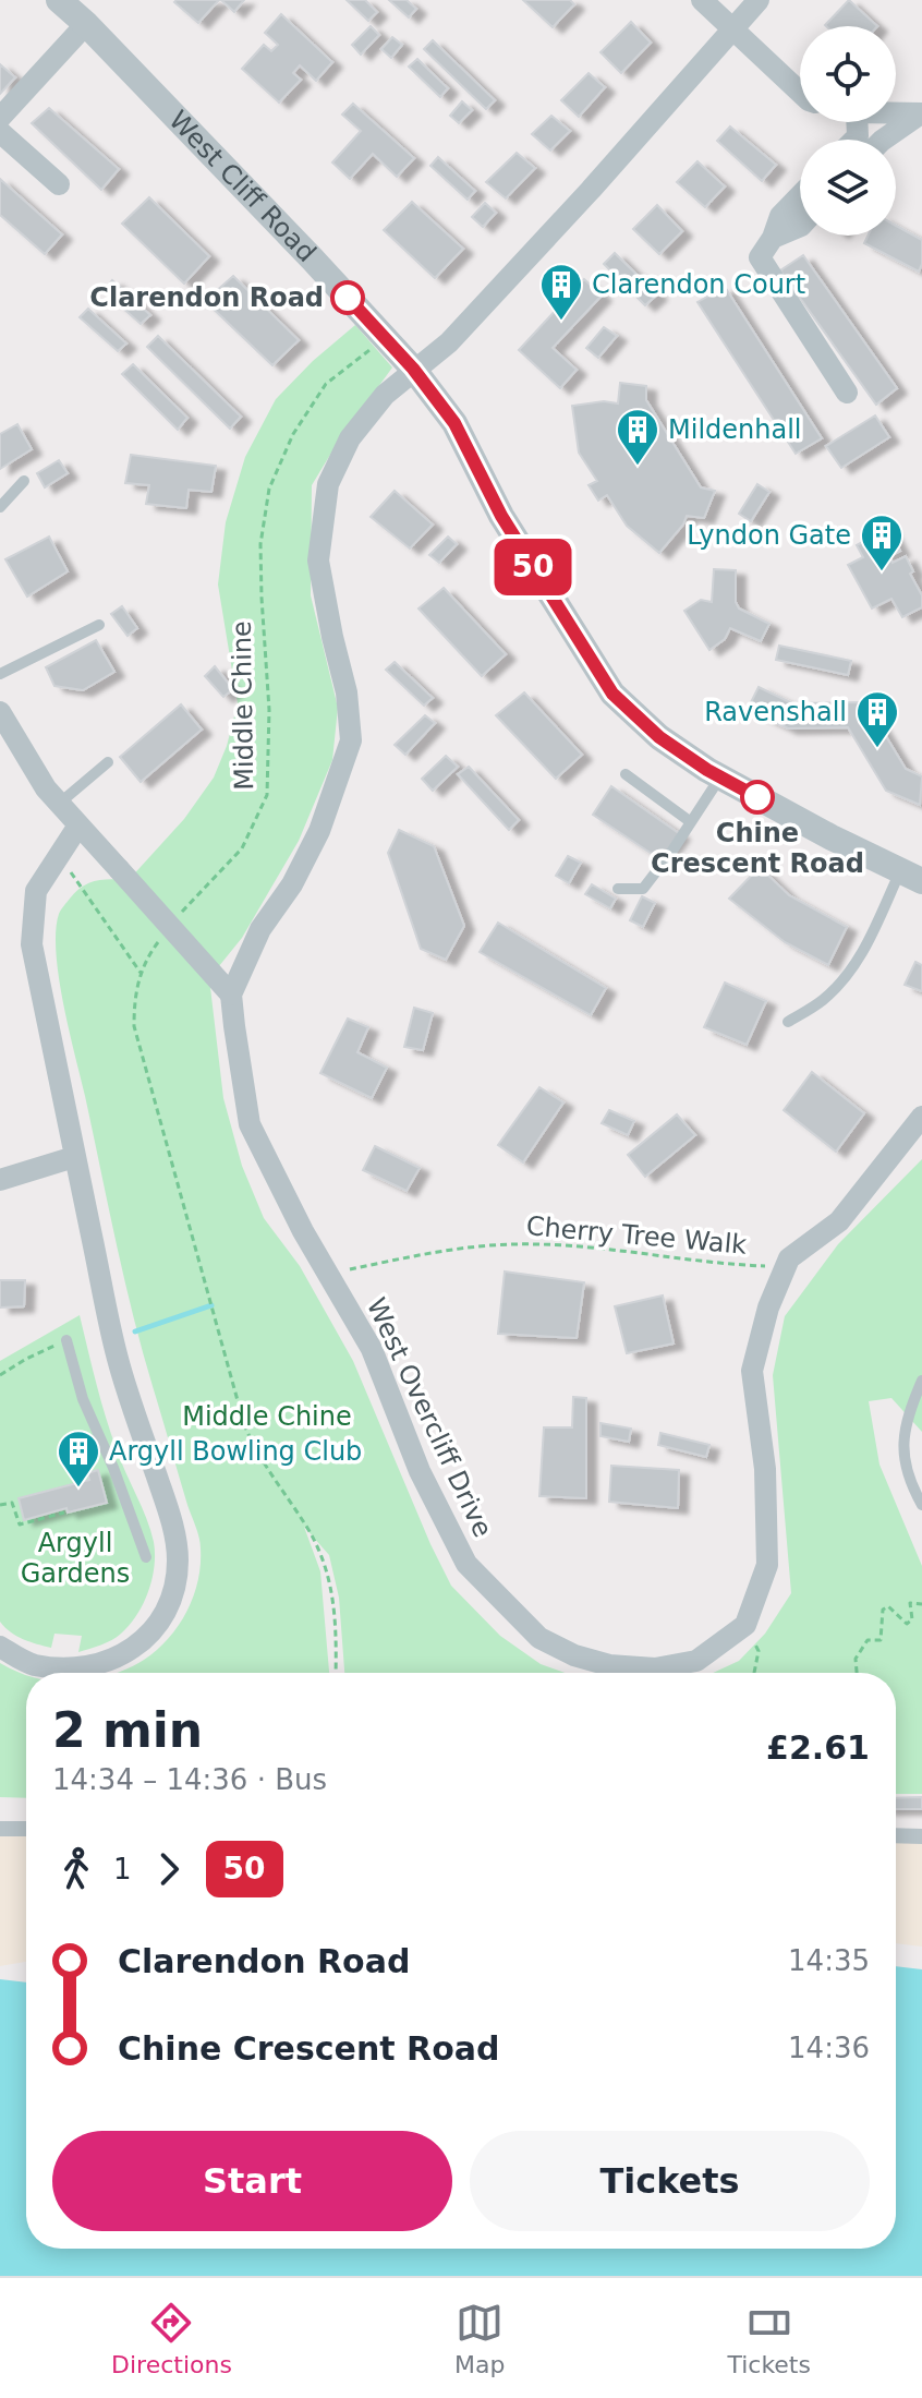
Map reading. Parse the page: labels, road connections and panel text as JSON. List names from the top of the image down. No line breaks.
{"streets":{"street":["West Cliff Road","West Overcliff Drive"],"path":["Middle Chine","Cherry Tree Walk"]},"crossings":[["West Cliff Road","Middle Chine"],["Cherry Tree Walk","West Overcliff Drive"]],"parks":["Middle Chine","Argyll Gardens"],"places":{"other":["Clarendon Road","Chine Crescent Road"],"building":["Clarendon Court","Mildenhall","Lyndon Gate","Ravenshall","Argyll Bowling Club"]},"lines":["bus line 50"],"page":{"on_map":"50","heading":["2 min","14:34 – 14:36 · Bus","£2.61"],"legs":["1","50"],"list":[{"name":"Clarendon Road","value":"14:35"},{"name":"Chine Crescent Road","value":"14:36"}],"buttons":["Start","Tickets"],"tabs":["Directions","Map","Tickets"]}}
